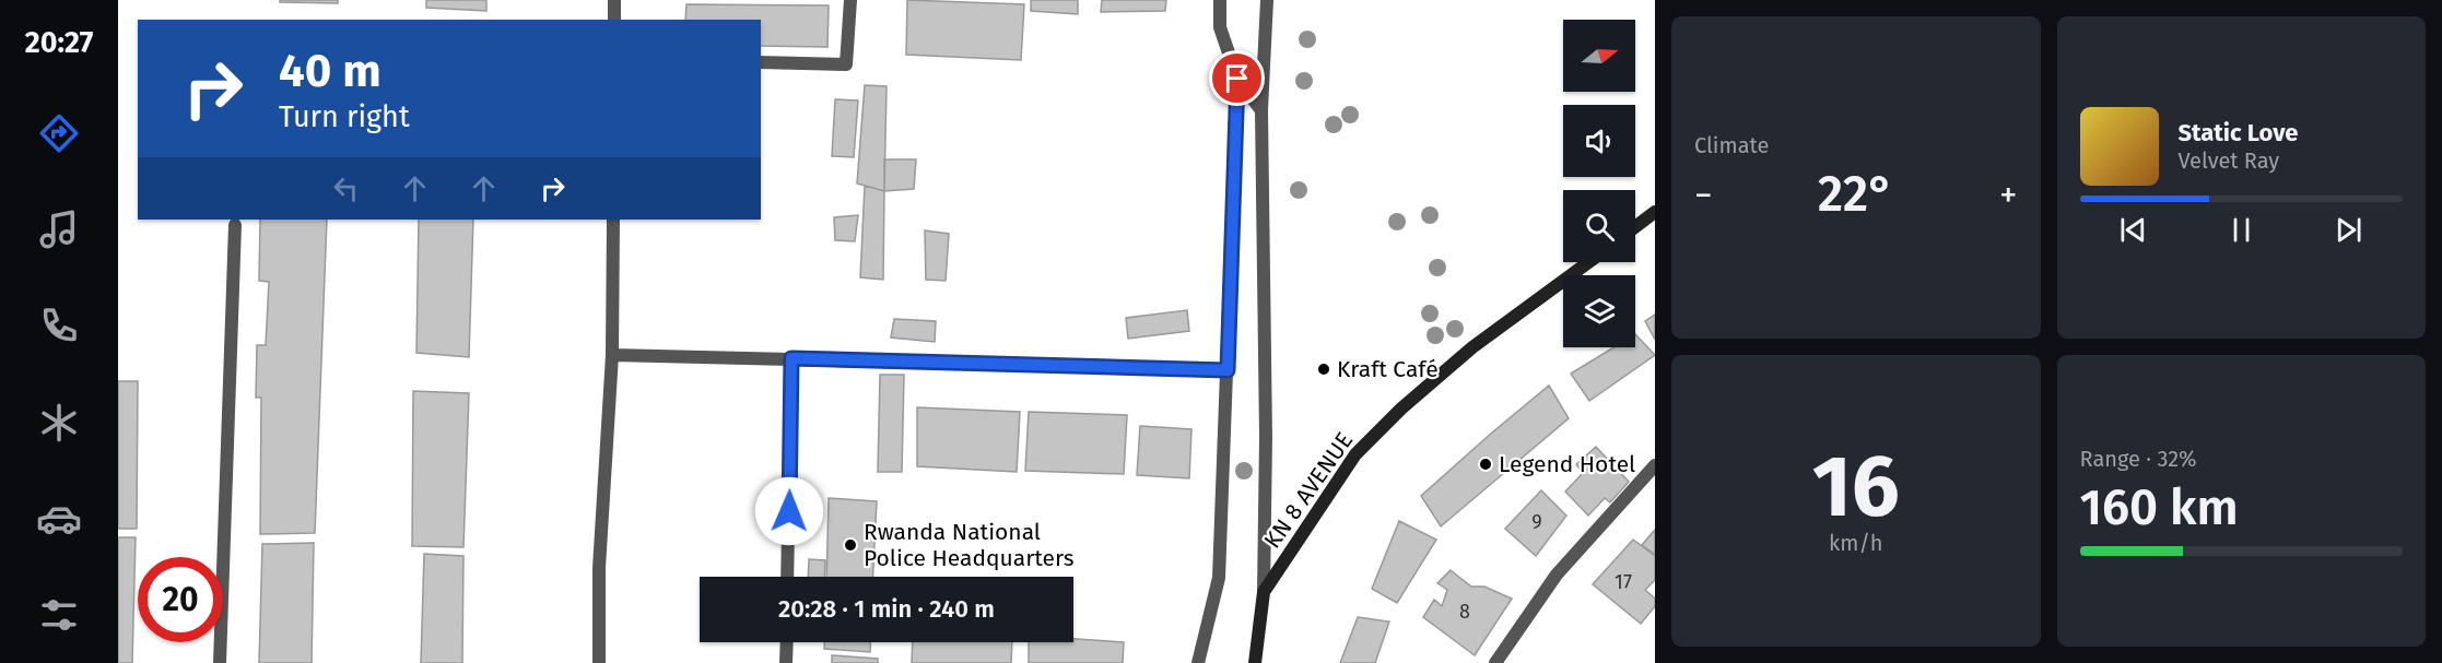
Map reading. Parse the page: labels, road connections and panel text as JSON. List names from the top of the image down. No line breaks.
{"streets":{"main road":["KN 8 AVENUE"]},"places":["Kraft Café","Legend Hotel","Rwanda National Police Headquarters"],"house_numbers":["9","17","8"],"north":"right","page":{"tabs":"20:27","tile":["Climate",["16","km/h"],["Range · 32%","160 km"]],"turn":["40 m","Turn right"],"song":["Static Love","Velvet Ray"],"heat":["−","22°","+"],"limit":"20","trip":"20:28 · 1 min · 240 m"}}
